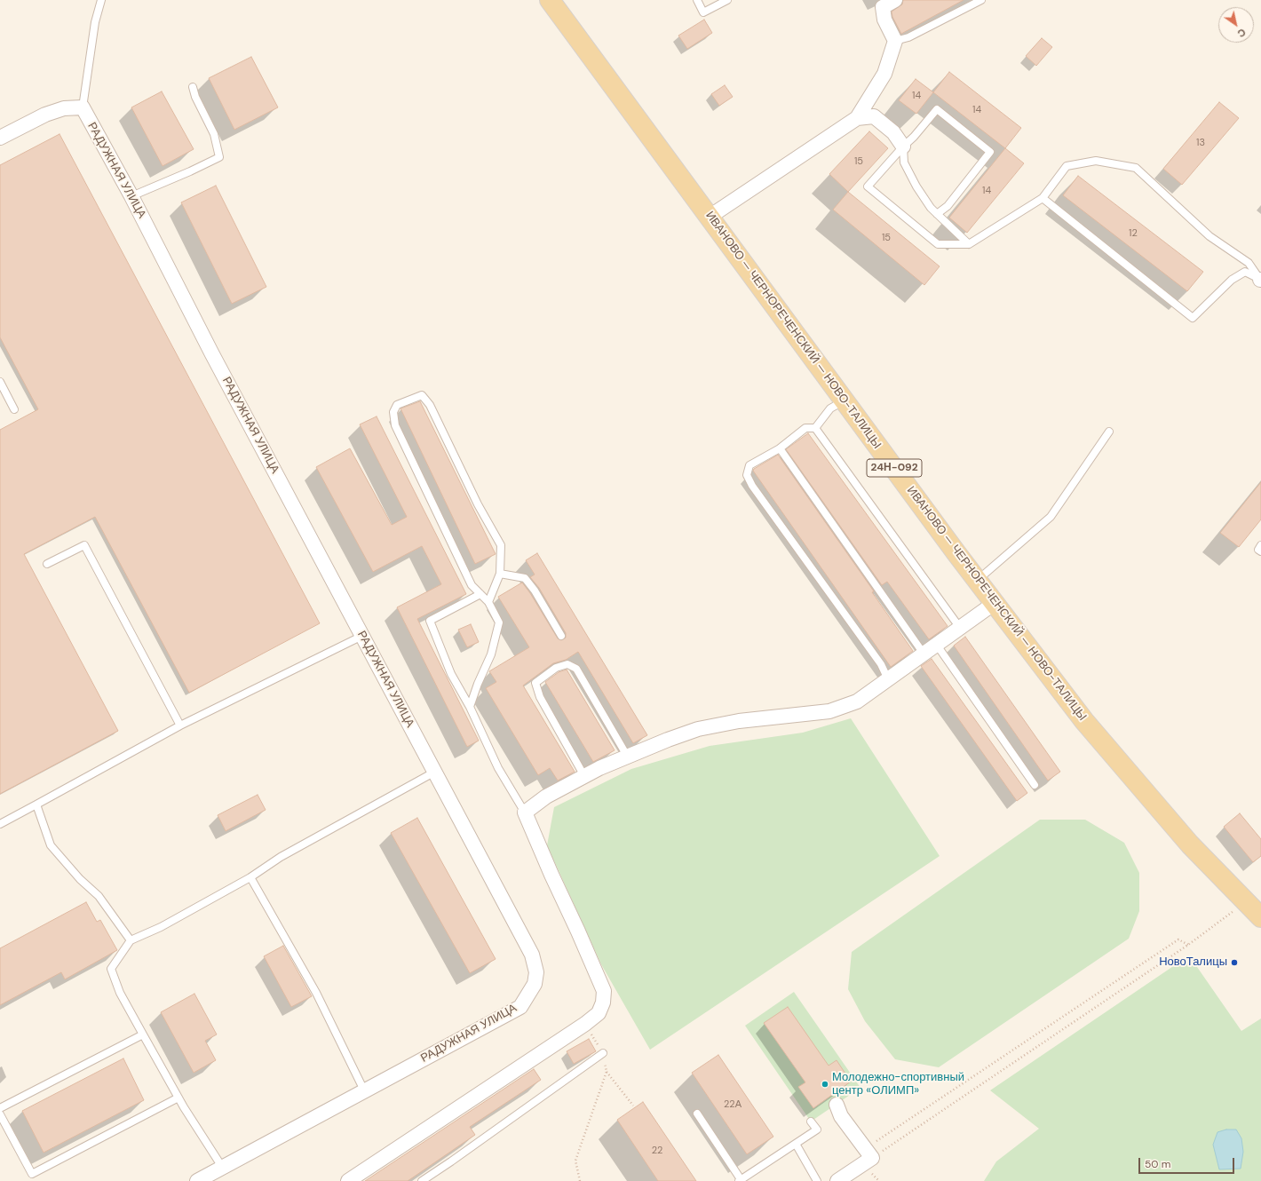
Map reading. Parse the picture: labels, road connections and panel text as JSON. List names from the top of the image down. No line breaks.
{"streets":{"main road":["ИВАНОВО — ЧЕРНОРЕЧЕНСКИЙ — НОВО-ТАЛИЦЫ","24Н-092"],"street":["РАДУЖНАЯ УЛИЦА"]},"places":["НовоТалицы","Молодежно-спортивный центр «ОЛИМП»"],"house_numbers":["14","14","13","15","14","12","15","22А","22"],"scale_bar":"50 m","north":"bottom right"}
